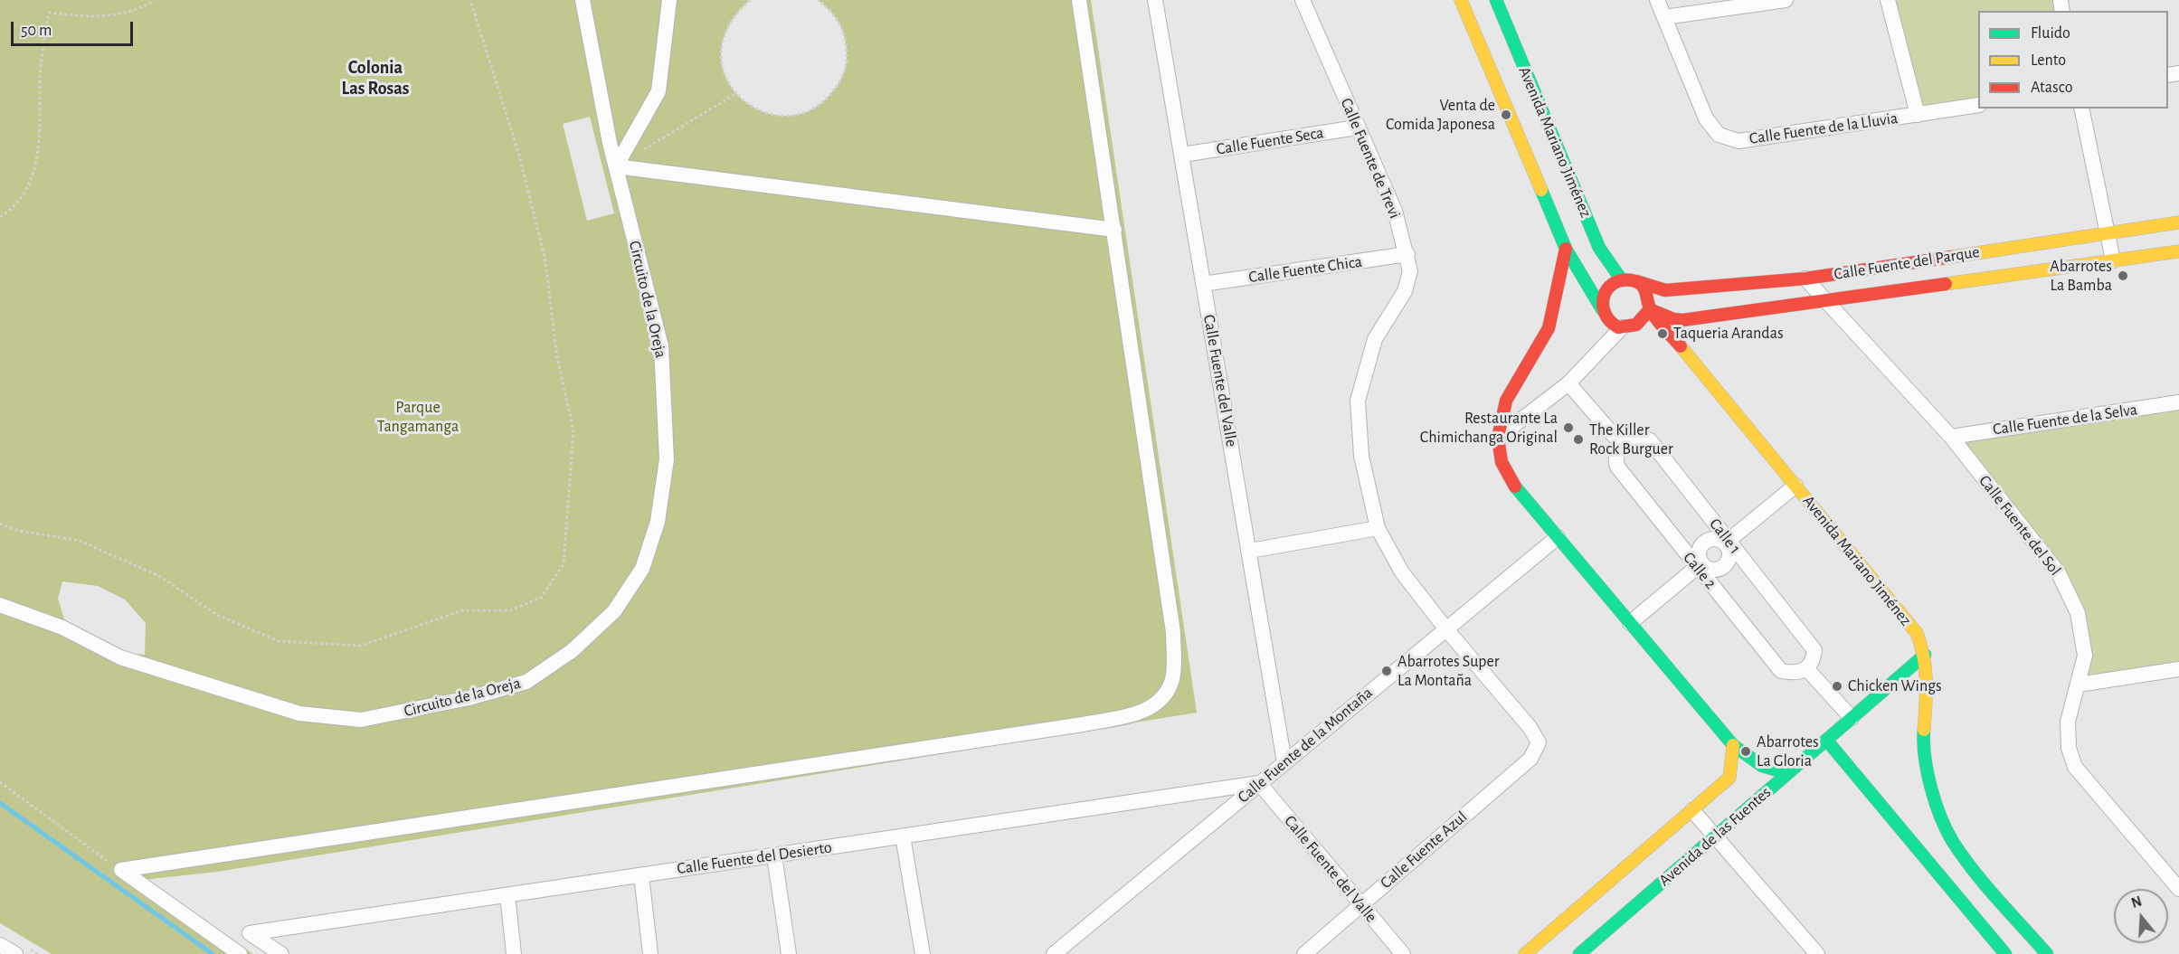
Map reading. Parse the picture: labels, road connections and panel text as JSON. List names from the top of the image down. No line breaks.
{"streets":{"street":["Calle Fuente de la Lluvia","Calle Fuente Seca","Avenida Mariano Jiménez","Calle Fuente de Trevi","Calle Fuente del Parque","Calle Fuente Chica","Circuito de la Oreja","Calle Fuente del Valle","Calle Fuente de la Selva","Calle Fuente del Sol","Calle 1","Calle 2","Calle Fuente de la Montaña","Avenida de las Fuentes","Calle Fuente Azul","Calle Fuente del Desierto"]},"crossings":[["Calle Fuente Seca","Calle Fuente de Trevi"],["Calle Fuente Seca","Calle Fuente del Valle"],["Avenida Mariano Jiménez","Calle Fuente del Parque"],["Avenida Mariano Jiménez","Calle 1"],["Avenida Mariano Jiménez","Calle 2"],["Avenida Mariano Jiménez","Avenida de las Fuentes"],["Calle Fuente de Trevi","Calle Fuente Chica"],["Calle Fuente de Trevi","Calle Fuente de la Montaña"],["Calle Fuente de Trevi","Calle Fuente Azul"],["Calle Fuente del Parque","Calle Fuente del Sol"],["Calle Fuente Chica","Calle Fuente del Valle"],["Calle Fuente del Valle","Calle Fuente de la Montaña"],["Calle Fuente del Valle","Calle Fuente Azul"],["Calle Fuente del Valle","Calle Fuente del Desierto"],["Calle Fuente de la Selva","Calle Fuente del Sol"],["Calle 1","Calle 2"],["Calle Fuente de la Montaña","Calle Fuente del Desierto"]],"districts":["Colonia Las Rosas"],"parks":["Parque Tangamanga"],"places":["Venta de Comida Japonesa","Abarrotes La Bamba","Taqueria Arandas","Restaurante La Chimichanga Original","The Killer Rock Burguer","Abarrotes Super La Montaña","Chicken Wings","Abarrotes La Gloria"],"legend":["Fluido","Lento","Atasco"],"scale_bar":"50 m","north":"top"}
